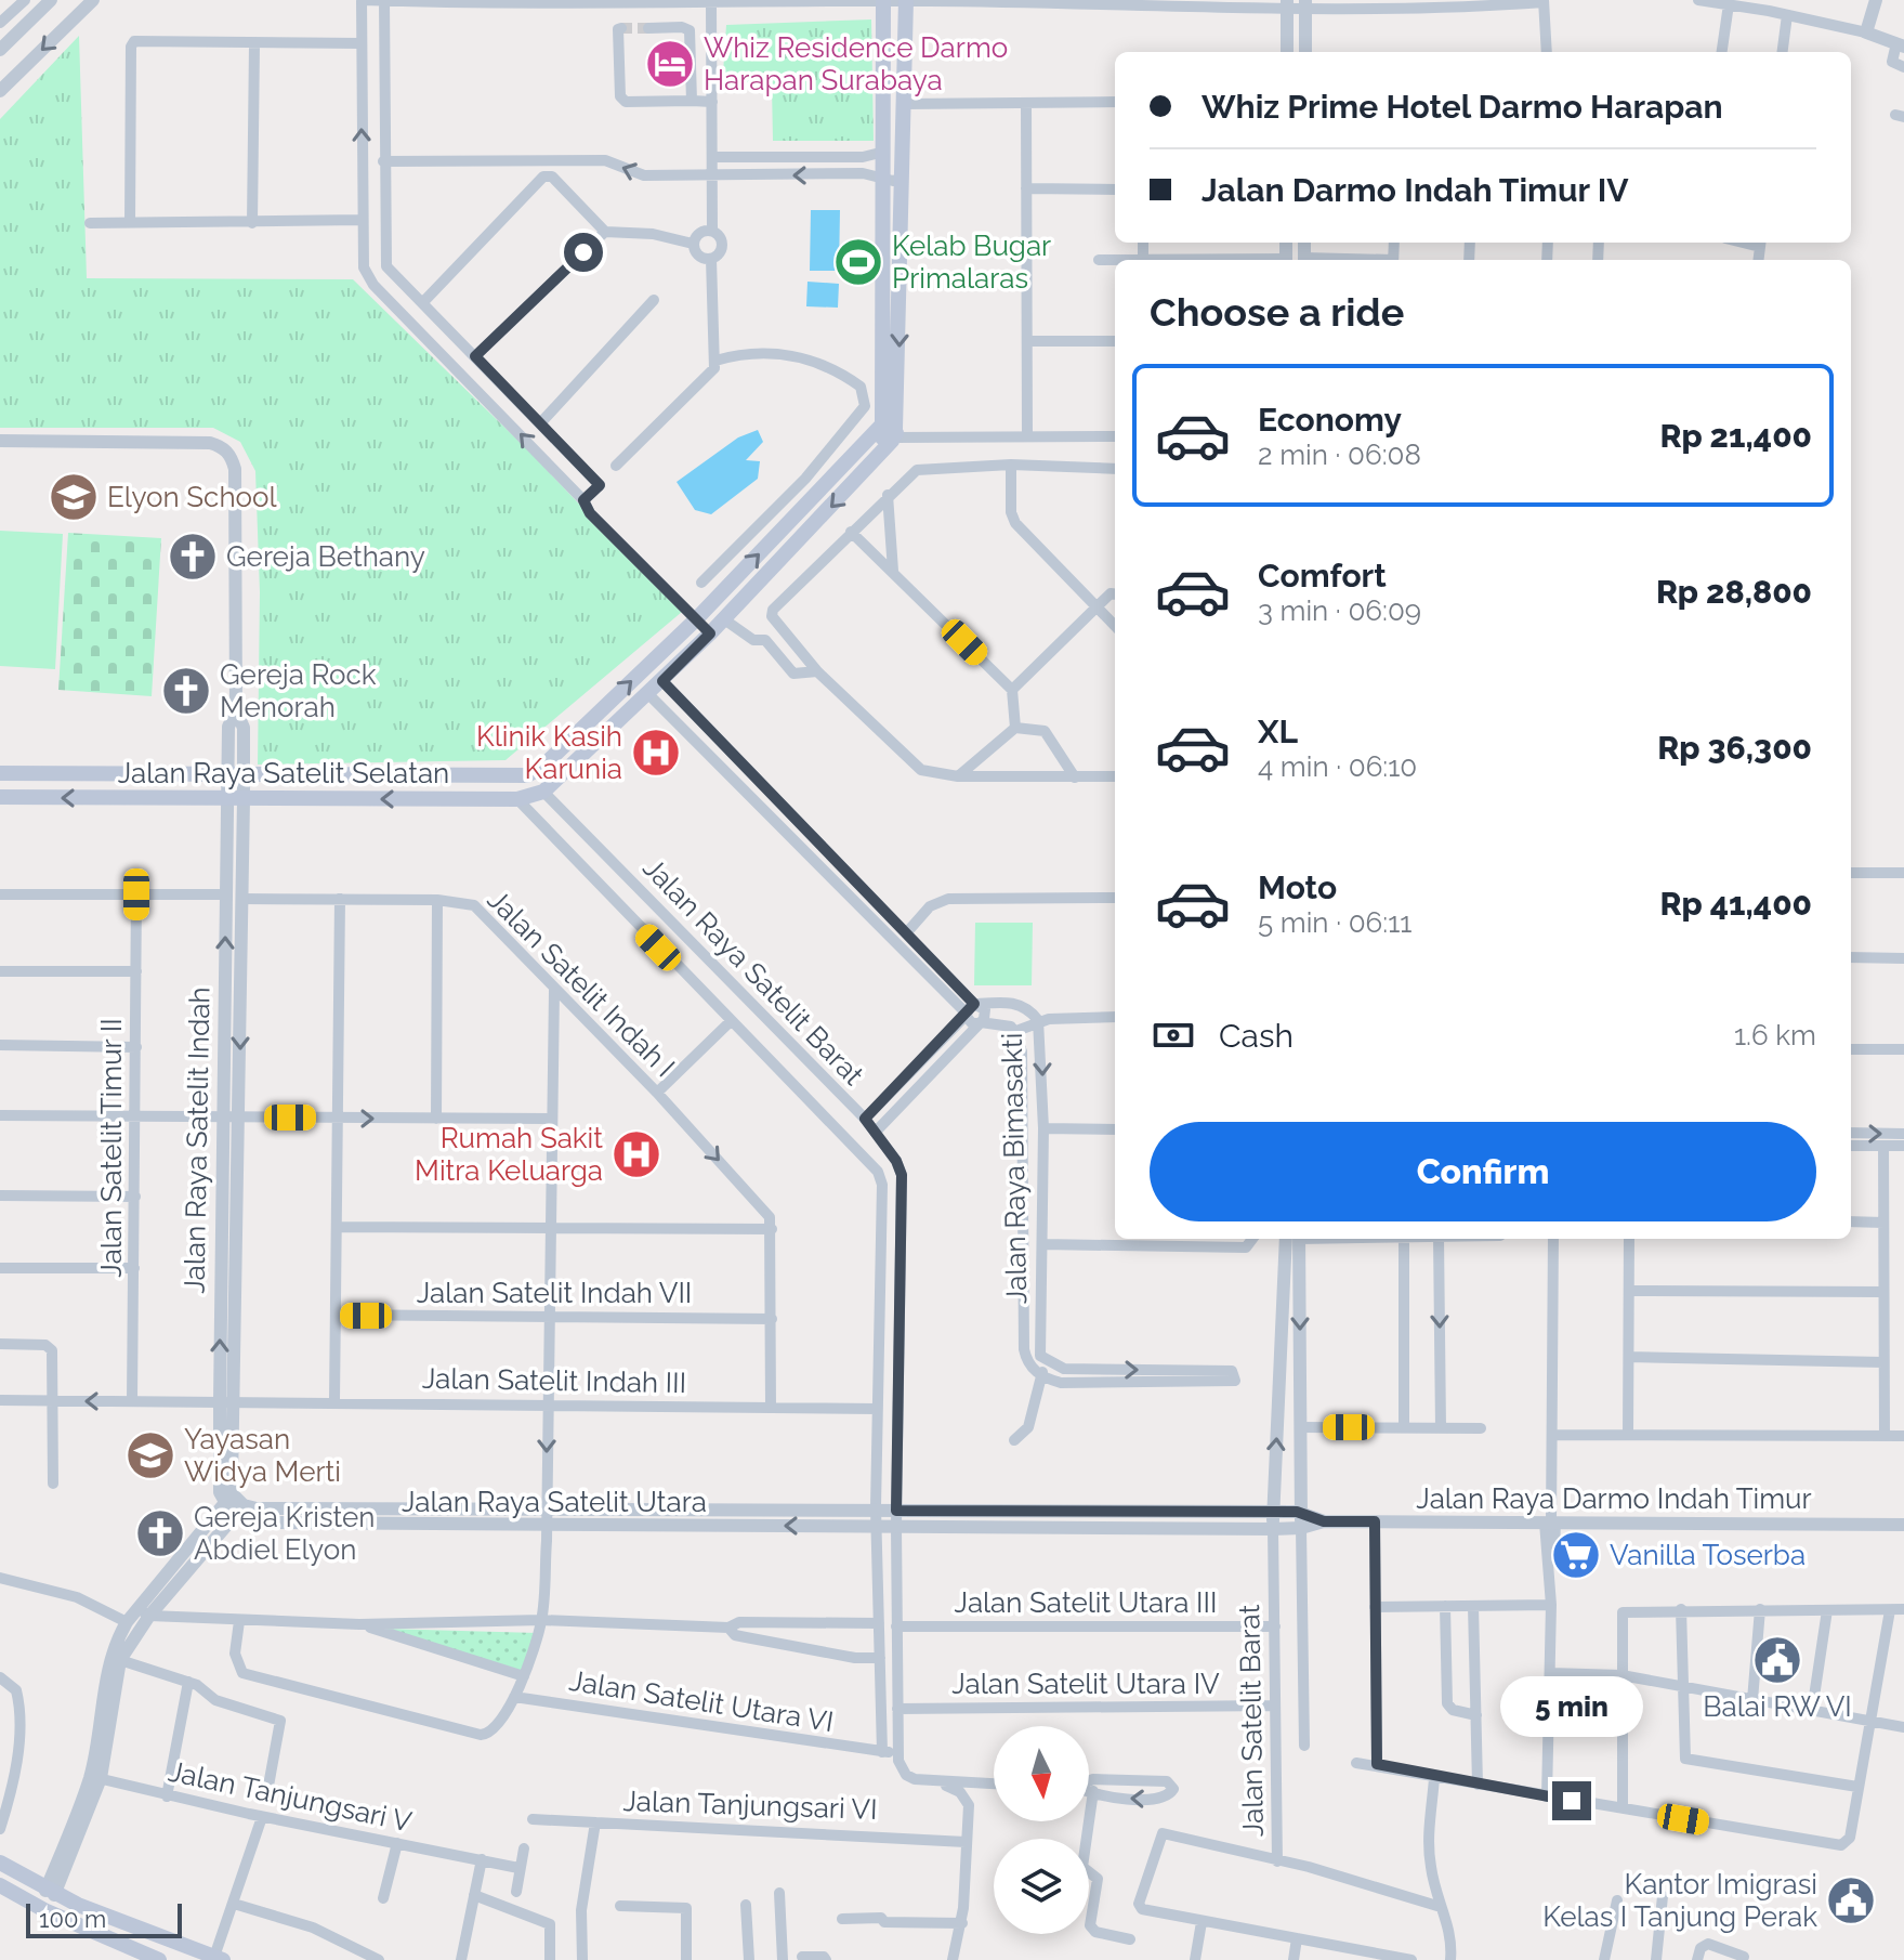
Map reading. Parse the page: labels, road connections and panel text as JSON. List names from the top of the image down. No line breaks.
{"streets":{"main road":["Jalan Raya Satelit Selatan"],"street":["Jalan Raya Satelit Barat","Jalan Satelit Indah I","Jalan Raya Satelit Indah","Jalan Satelit Timur II","Jalan Raya Bimasakti","Jalan Satelit Indah VII","Jalan Satelit Indah III","Jalan Raya Darmo Indah Timur","Jalan Raya Satelit Utara","Jalan Satelit Utara III","Jalan Satelit Utara IV","Jalan Satelit Utara VI","Jalan Satelit Barat","Jalan Tanjungsari V","Jalan Tanjungsari VI"]},"crossings":[["Jalan Raya Satelit Selatan","Jalan Raya Satelit Barat"],["Jalan Raya Satelit Selatan","Jalan Raya Satelit Indah"],["Jalan Raya Satelit Barat","Jalan Satelit Indah III"],["Jalan Raya Satelit Barat","Jalan Raya Satelit Utara"],["Jalan Satelit Indah I","Jalan Raya Satelit Indah"],["Jalan Raya Satelit Indah","Jalan Satelit Indah III"],["Jalan Satelit Timur II","Jalan Satelit Indah III"],["Jalan Raya Darmo Indah Timur","Jalan Raya Satelit Utara"],["Jalan Raya Satelit Utara","Jalan Satelit Barat"],["Jalan Satelit Utara III","Jalan Satelit Barat"],["Jalan Satelit Utara IV","Jalan Satelit Barat"]],"places":{"hotel":["Whiz Residence Darmo Harapan Surabaya"],"sports":["Kelab Bugar Primalaras"],"school or university":["Elyon School","Yayasan Widya Merti"],"church":["Gereja Bethany","Gereja Rock Menorah","Gereja Kristen Abdiel Elyon"],"hospital":["Klinik Kasih Karunia","Rumah Sakit Mitra Keluarga"],"supermarket":["Vanilla Toserba"],"public building":["Balai RW VI","Kantor Imigrasi Kelas I Tanjung Perak"]},"scale_bar":"100 m","north":"bottom","page":{"banner":["Whiz Prime Hotel Darmo Harapan","Jalan Darmo Indah Timur IV"],"heading":"Choose a ride","list":[{"name":"Economy","note":"2 min · 06:08","value":"Rp 21,400"},{"name":"Comfort","note":"3 min · 06:09","value":"Rp 28,800"},{"name":"XL","note":"4 min · 06:10","value":"Rp 36,300"},{"name":"Moto","note":"5 min · 06:11","value":"Rp 41,400"}],"pay":["Cash","1.6 km"],"buttons":"Confirm","bubble":"5 min","scale":"100 m"}}
